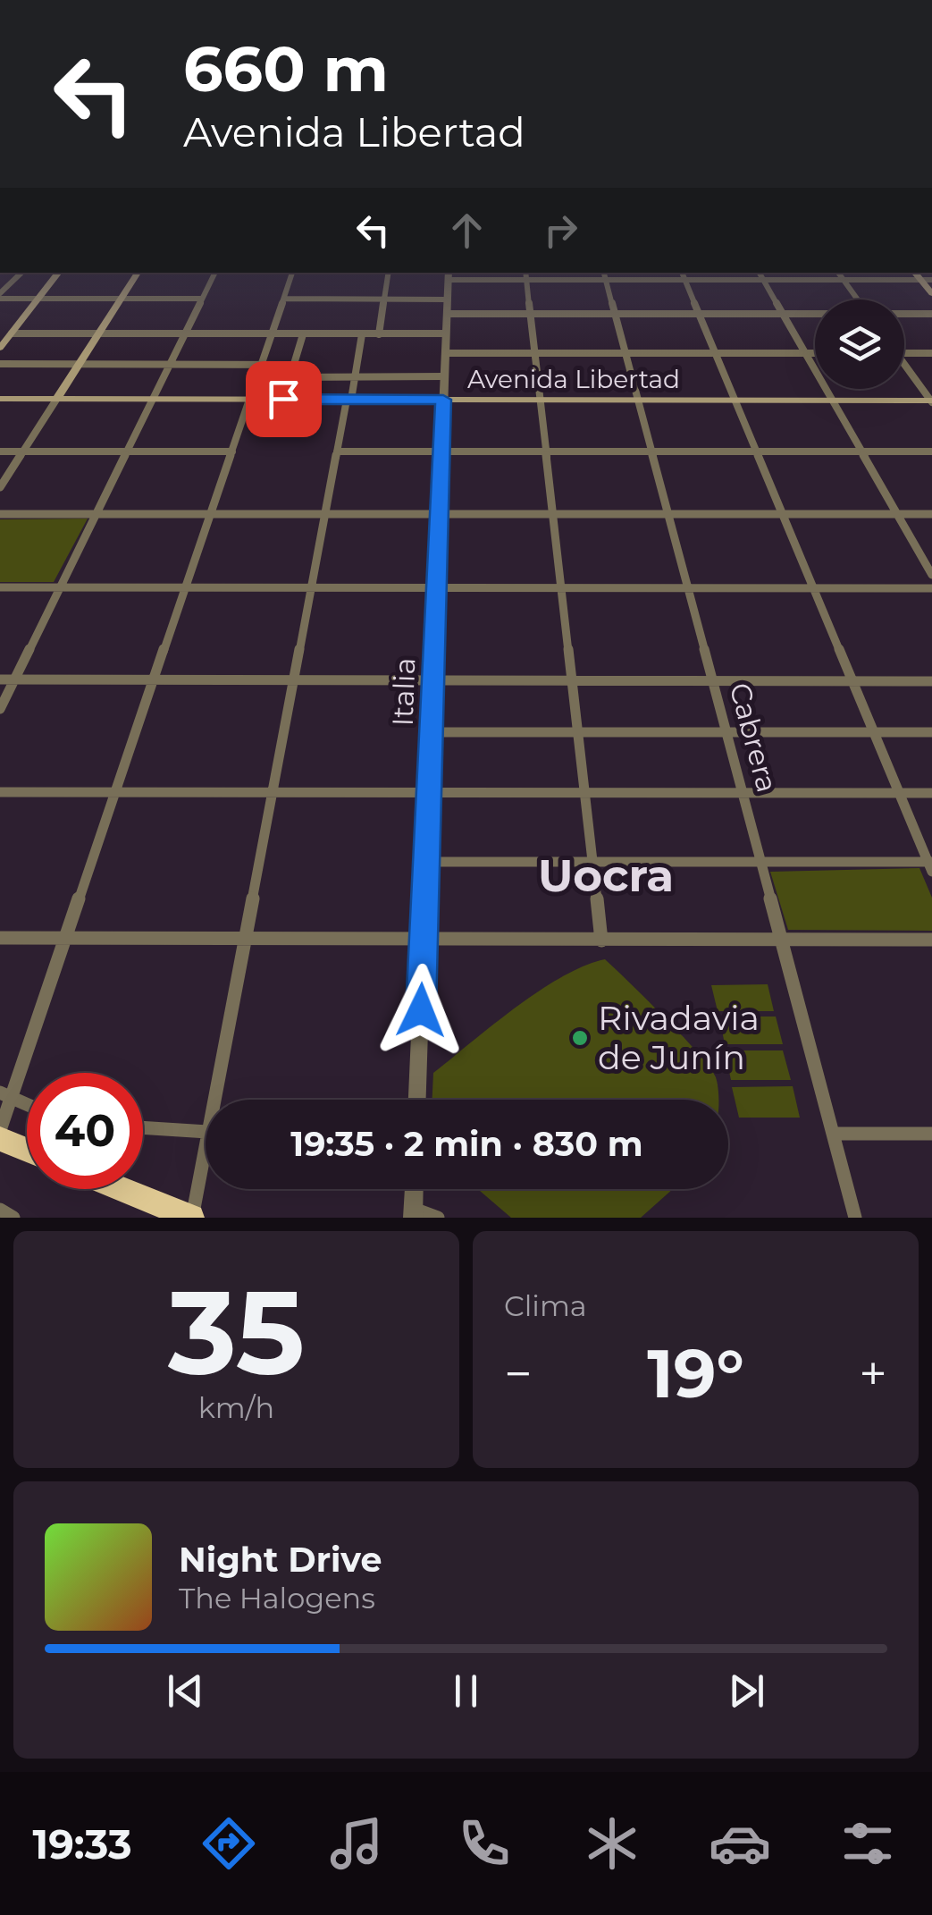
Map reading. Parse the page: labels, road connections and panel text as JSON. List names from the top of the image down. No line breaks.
{"streets":{"main road":["Avenida Libertad"],"street":["Italia","Cabrera"]},"crossings":[["Avenida Libertad","Italia"],["Avenida Libertad","Cabrera"]],"districts":["Uocra"],"places":["Rivadavia de Junín"],"page":{"turn":["660 m","Avenida Libertad"],"limit":"40","trip":"19:35 · 2 min · 830 m","tile":[["35","km/h"],"Clima"],"heat":["−","19°","+"],"song":["Night Drive","The Halogens"],"tabs":"19:33"}}
